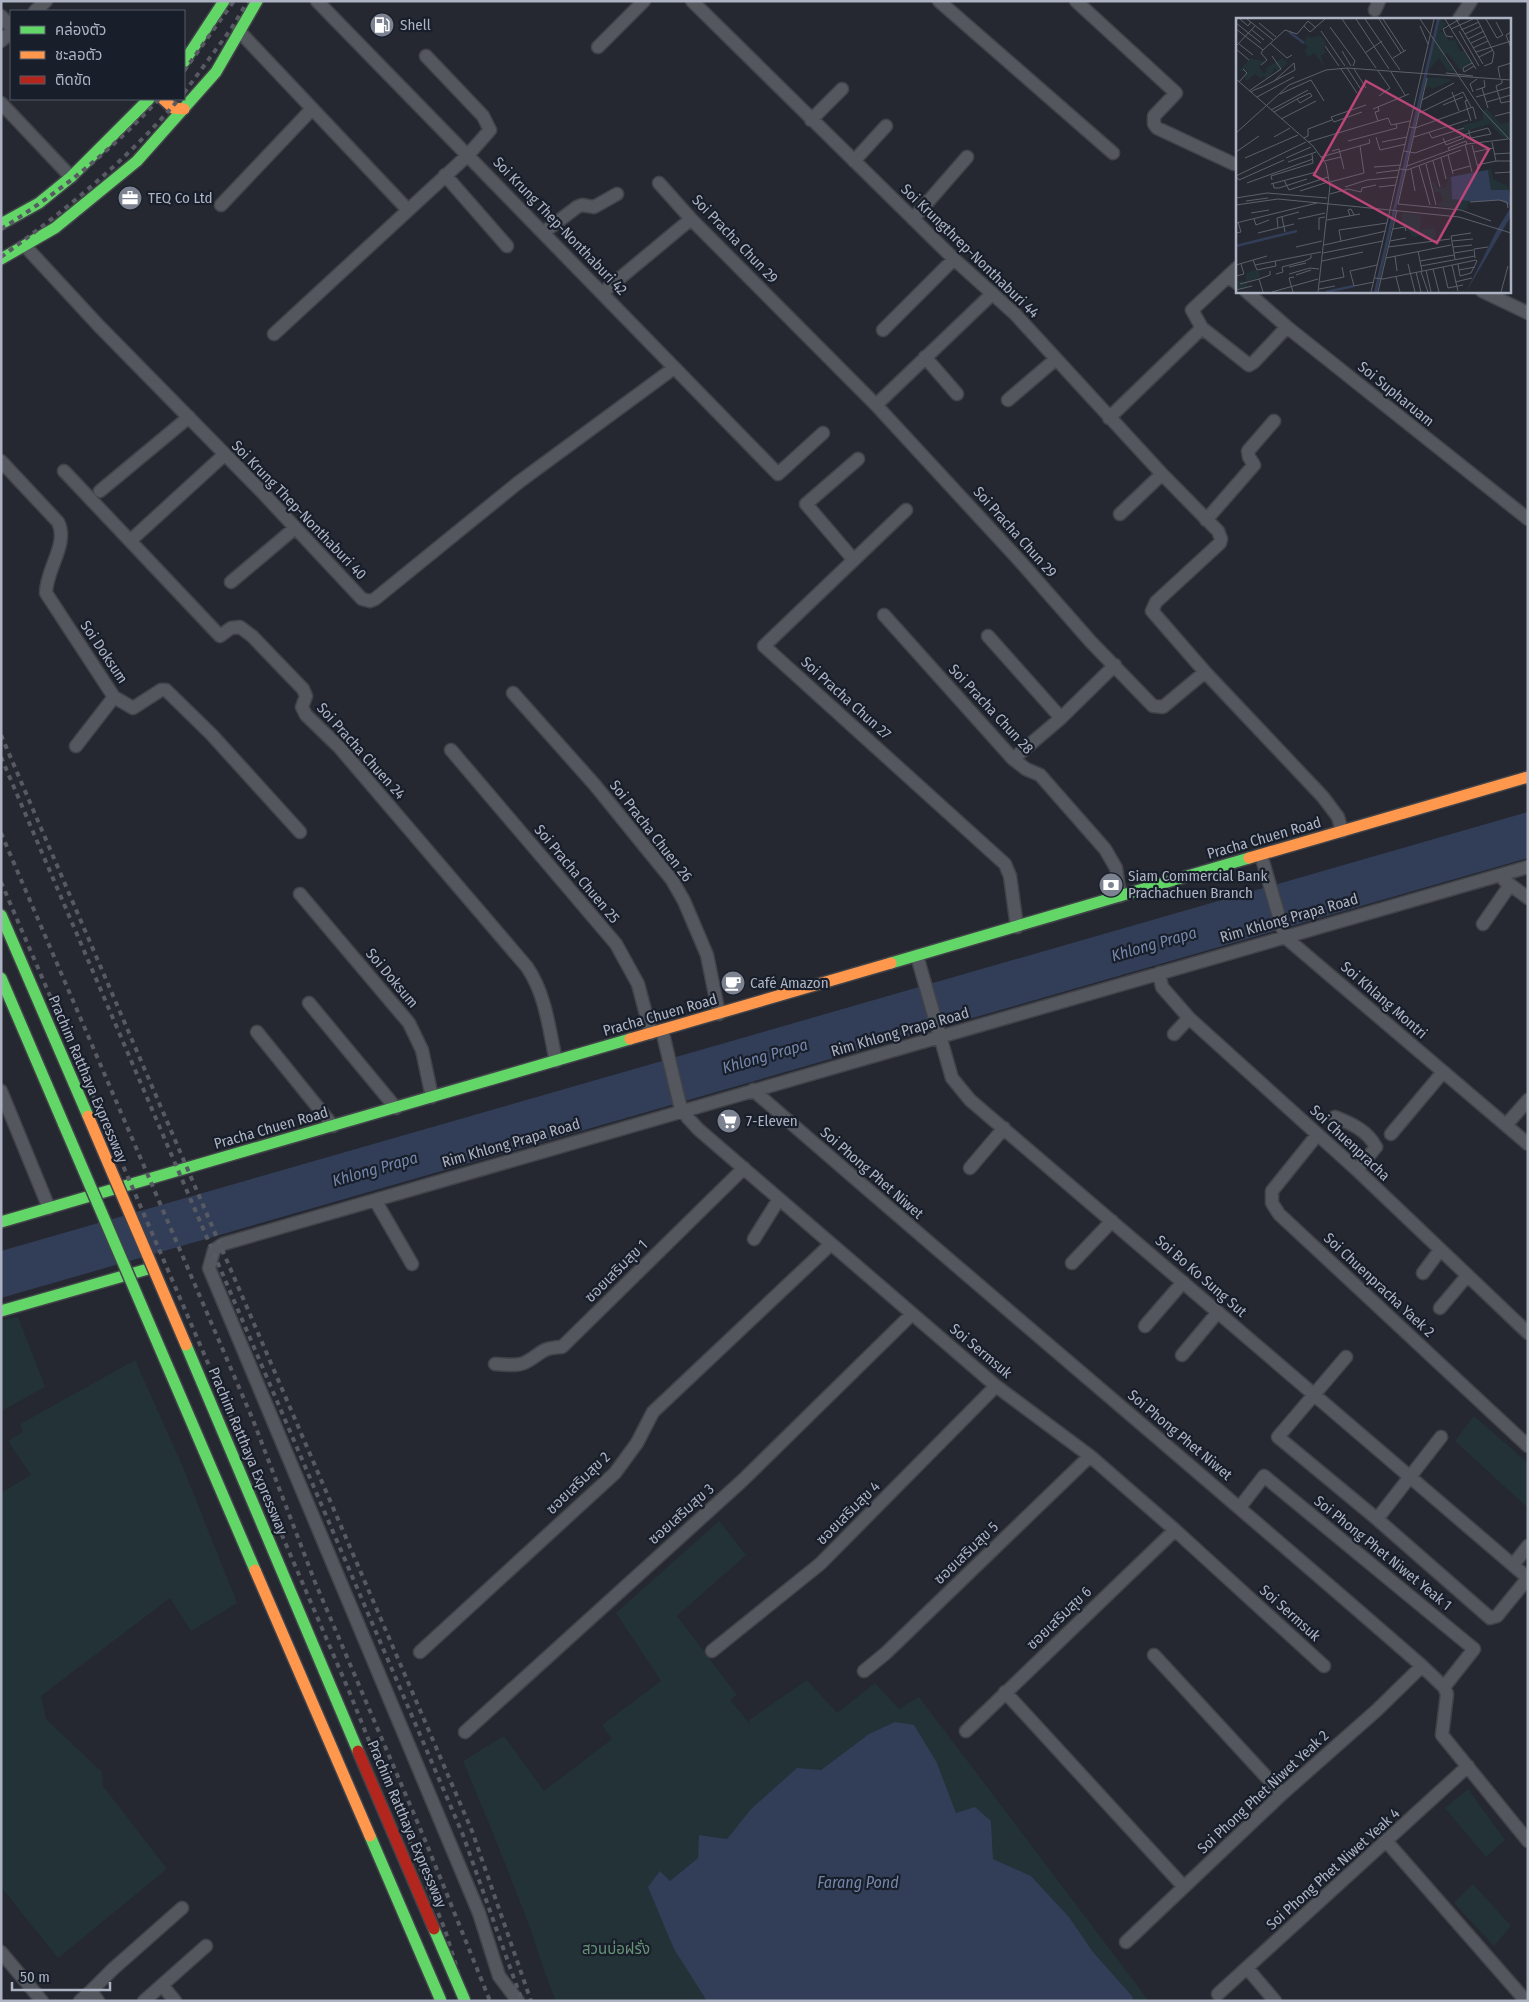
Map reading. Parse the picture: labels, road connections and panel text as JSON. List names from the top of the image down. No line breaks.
{"streets":{"main road":["Pracha Chuen Road","Prachim Ratthaya Expressway"],"street":["Soi Krung Thep-Nonthaburi 42","Soi Pracha Chun 29","Soi Krungthrep-Nonthaburi 44","Soi Supharuam","Soi Krung Thep-Nonthaburi 40","Soi Doksum","Soi Pracha Chun 27","Soi Pracha Chun 28","Soi Pracha Chuen 24","Soi Pracha Chuen 26","Soi Pracha Chuen 25","Rim Khlong Prapa Road","Soi Khlang Montri","Soi Chuenpracha","Soi Phong Phet Niwet","ซอยเสริมสุข 1","Soi Bo Ko Sung Sut","Soi Chuenpracha Yaek 2","Soi Sermsuk","ซอยเสริมสุข 2","ซอยเสริมสุข 4","ซอยเสริมสุข 3","ซอยเสริมสุข 5","Soi Phong Phet Niwet Yeak 1","ซอยเสริมสุข 6","Soi Phong Phet Niwet Yeak 2","Soi Phong Phet Niwet Yeak 4"]},"crossings":[["Soi Krung Thep-Nonthaburi 42","Soi Krung Thep-Nonthaburi 40"],["Soi Pracha Chun 29","Soi Krungthrep-Nonthaburi 44"],["Soi Doksum","Pracha Chuen Road"],["Soi Pracha Chun 27","Pracha Chuen Road"],["Soi Pracha Chun 28","Pracha Chuen Road"],["Soi Pracha Chuen 24","Pracha Chuen Road"],["Soi Pracha Chuen 26","Pracha Chuen Road"],["Pracha Chuen Road","Soi Pracha Chuen 25"],["Pracha Chuen Road","Soi Bo Ko Sung Sut"],["Pracha Chuen Road","Soi Sermsuk"],["Soi Pracha Chuen 25","Soi Sermsuk"],["Rim Khlong Prapa Road","Soi Khlang Montri"],["Rim Khlong Prapa Road","Soi Chuenpracha"],["Rim Khlong Prapa Road","Soi Phong Phet Niwet"],["Rim Khlong Prapa Road","Soi Bo Ko Sung Sut"],["Rim Khlong Prapa Road","Soi Sermsuk"],["Soi Chuenpracha","Soi Chuenpracha Yaek 2"],["Soi Phong Phet Niwet","Soi Phong Phet Niwet Yeak 1"],["Soi Phong Phet Niwet","Soi Phong Phet Niwet Yeak 2"],["ซอยเสริมสุข 1","Soi Sermsuk"],["Soi Sermsuk","ซอยเสริมสุข 2"],["Soi Sermsuk","ซอยเสริมสุข 4"],["Soi Sermsuk","ซอยเสริมสุข 3"],["Soi Sermsuk","ซอยเสริมสุข 5"],["Soi Sermsuk","ซอยเสริมสุข 6"]],"water":["Khlong Prapa","Farang Pond"],"parks":["สวนบ่อฝรั่ง"],"places":{"fuel station":["Shell"],"office":["TEQ Co Ltd"],"bank":["Siam Commercial Bank Prachachuen Branch"],"cafe":["Café Amazon"],"supermarket":["7-Eleven"]},"legend":["คล่องตัว","ชะลอตัว","ติดขัด"],"scale_bar":"50 m"}
